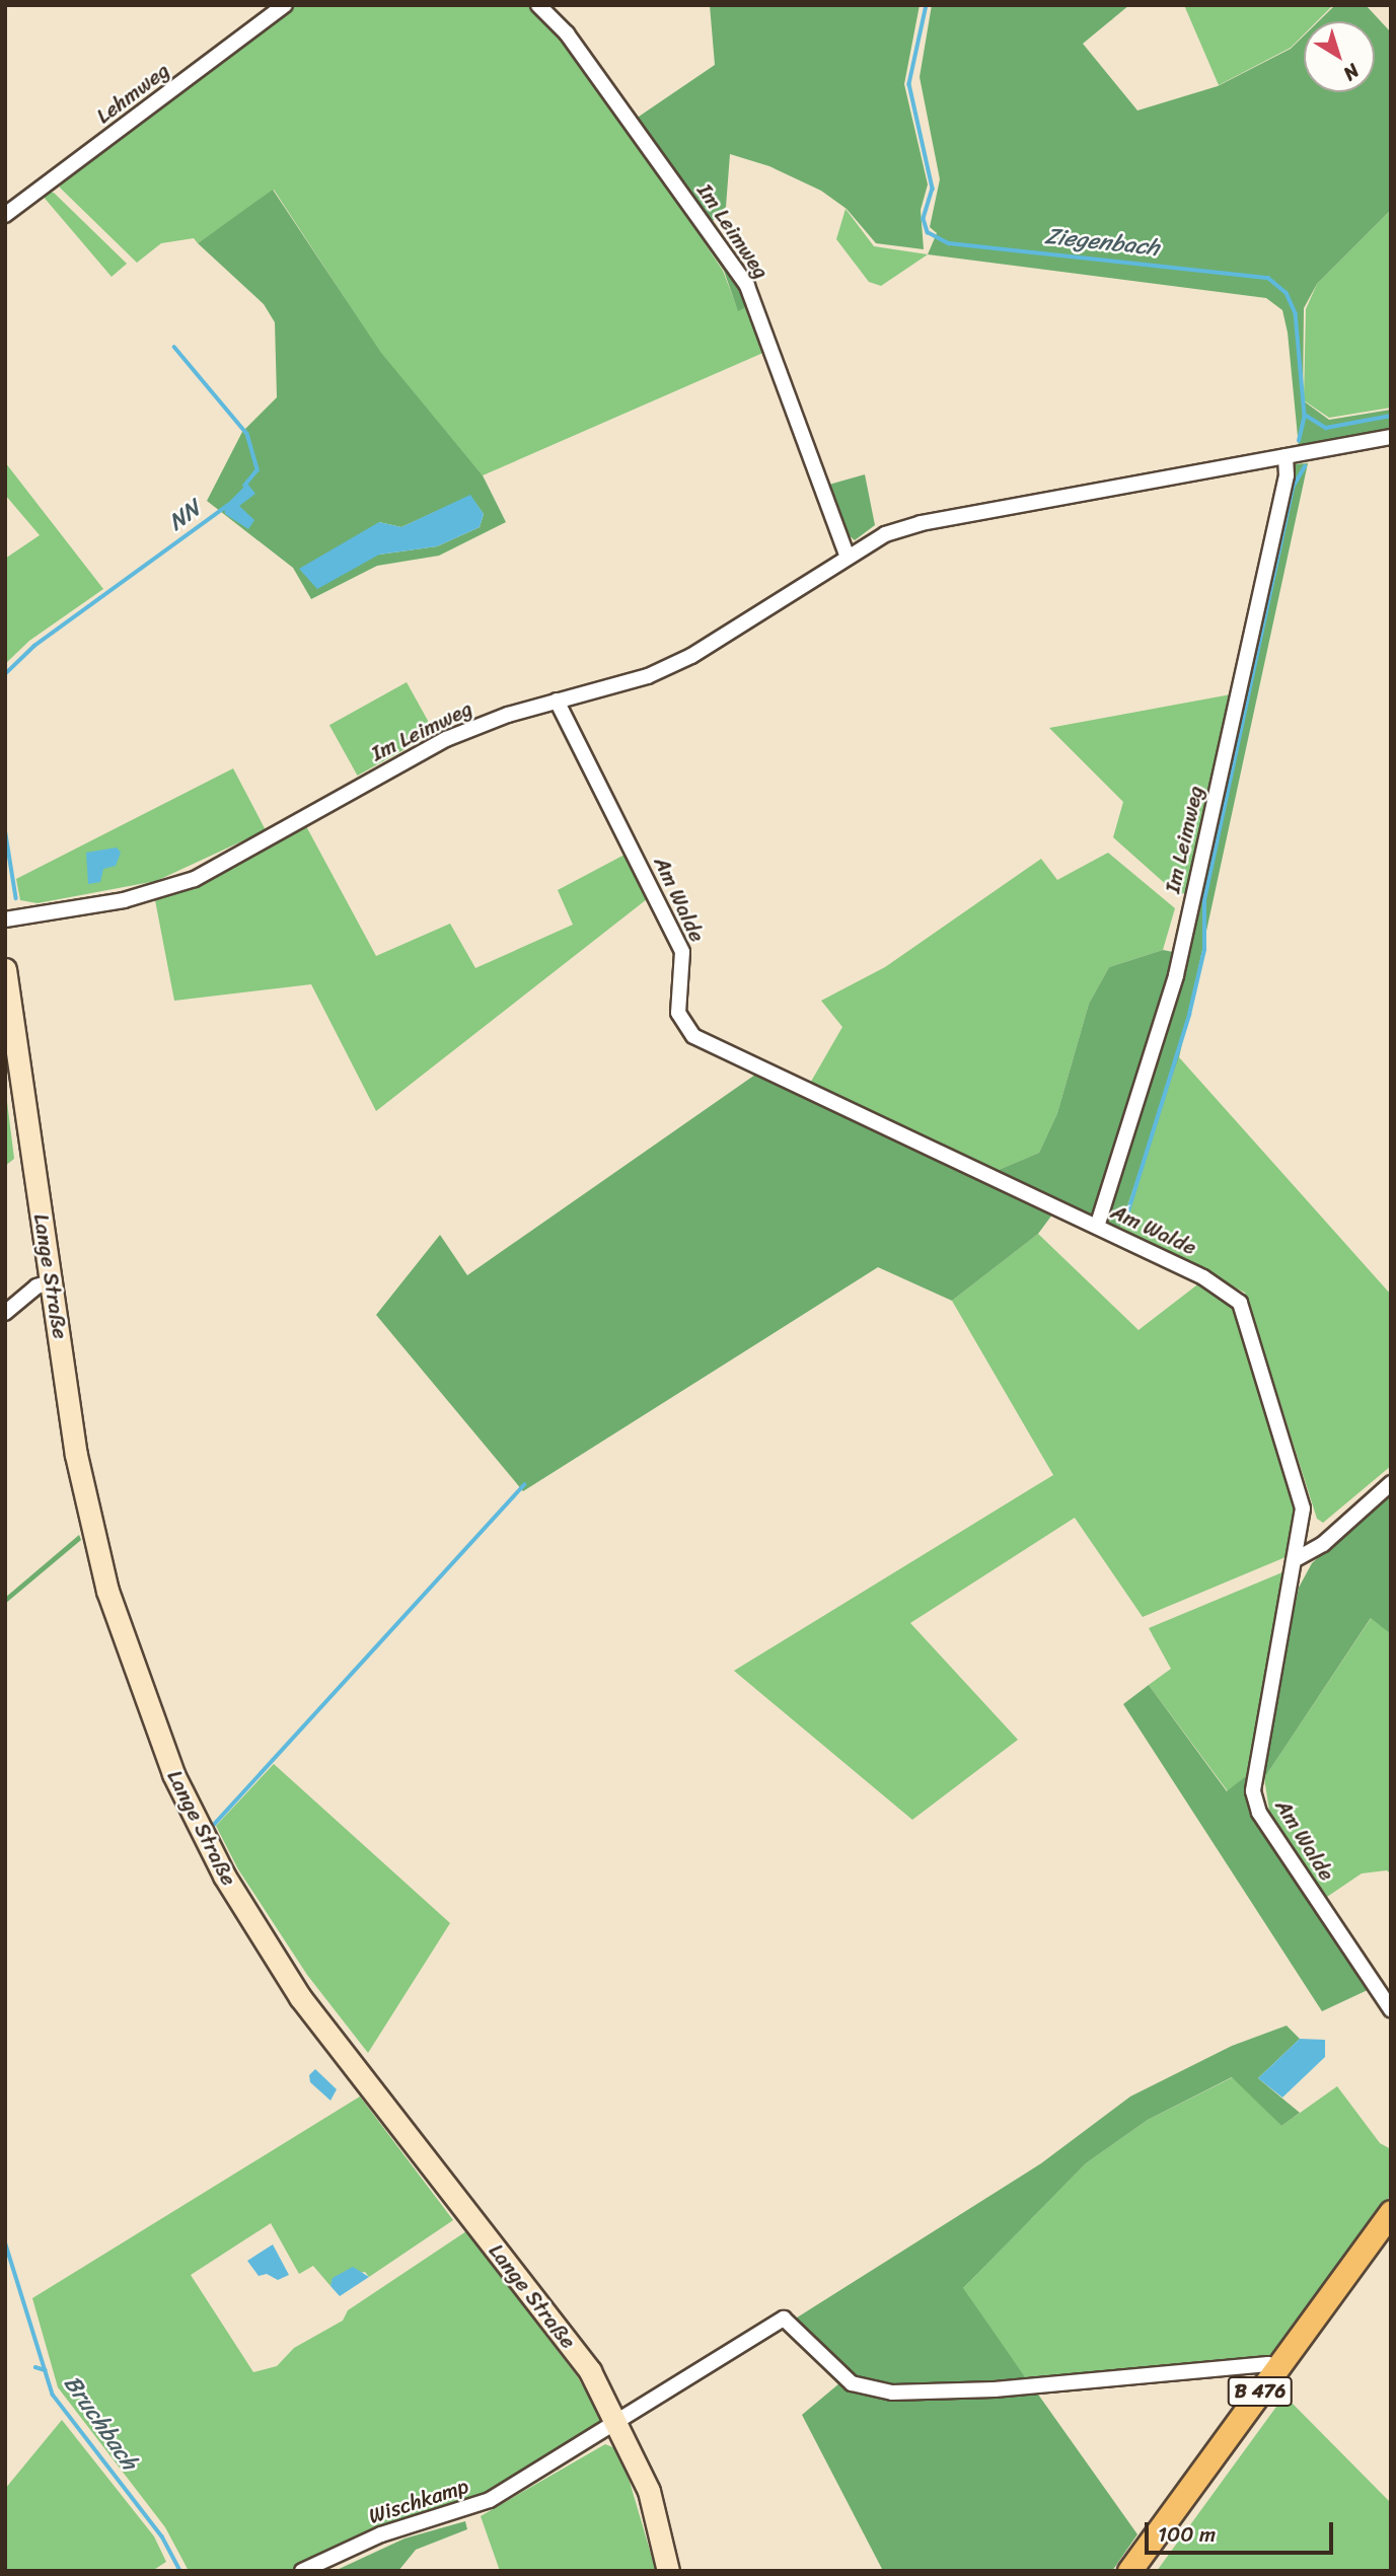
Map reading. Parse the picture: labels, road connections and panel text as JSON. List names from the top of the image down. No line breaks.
{"streets":{"main road":["B 476"],"street":["Lehmweg","Im Leimweg","Am Walde","Lange Straße","Wischkamp"]},"crossings":[["Im Leimweg","Am Walde"],["Lange Straße","Wischkamp"],["B 476","Wischkamp"]],"water":["Ziegenbach","NN","Bruchbach"],"scale_bar":"100 m","north":"bottom right"}
